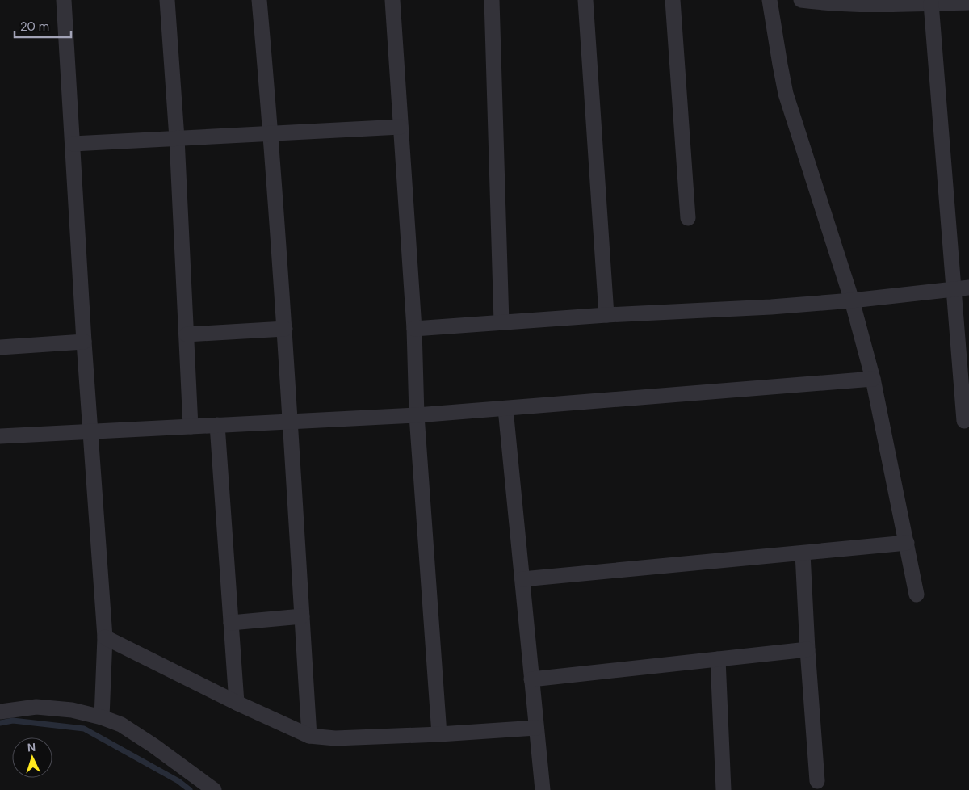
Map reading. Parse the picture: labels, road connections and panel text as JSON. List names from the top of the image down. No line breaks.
{"scale_bar":"20 m","north":"top"}
